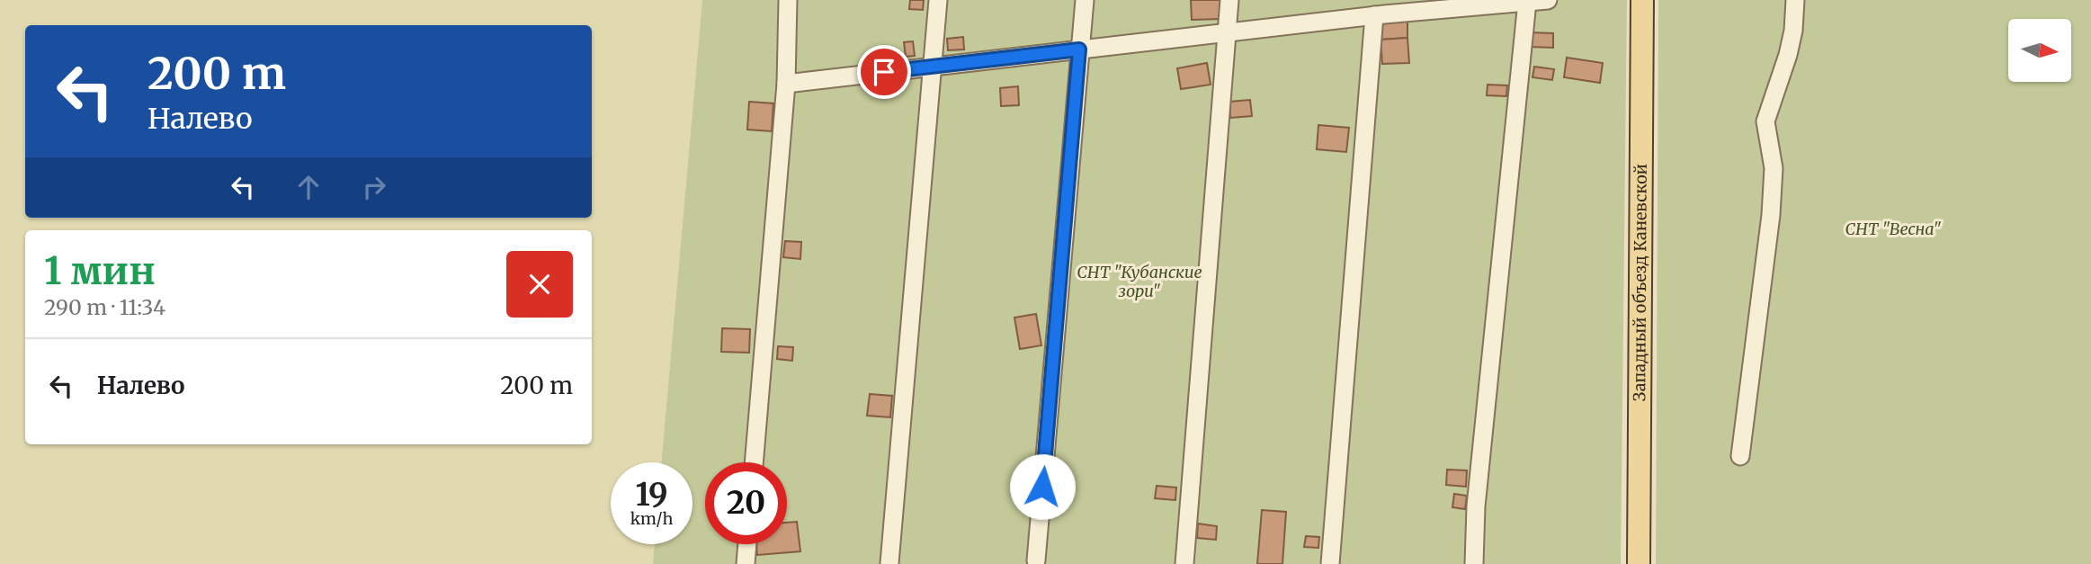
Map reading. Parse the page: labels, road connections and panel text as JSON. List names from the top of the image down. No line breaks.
{"streets":{"main road":["Западный объезд Каневской"]},"parks":["СНТ \"Весна\"","СНТ \"Кубанские зори\""],"north":"right","page":{"turn":["200 m","Налево"],"heading":["1 мин","290 m · 11:34"],"list":[{"name":"Налево","value":"200 m"}],"speed":"19 km/h","limit":"20"}}
